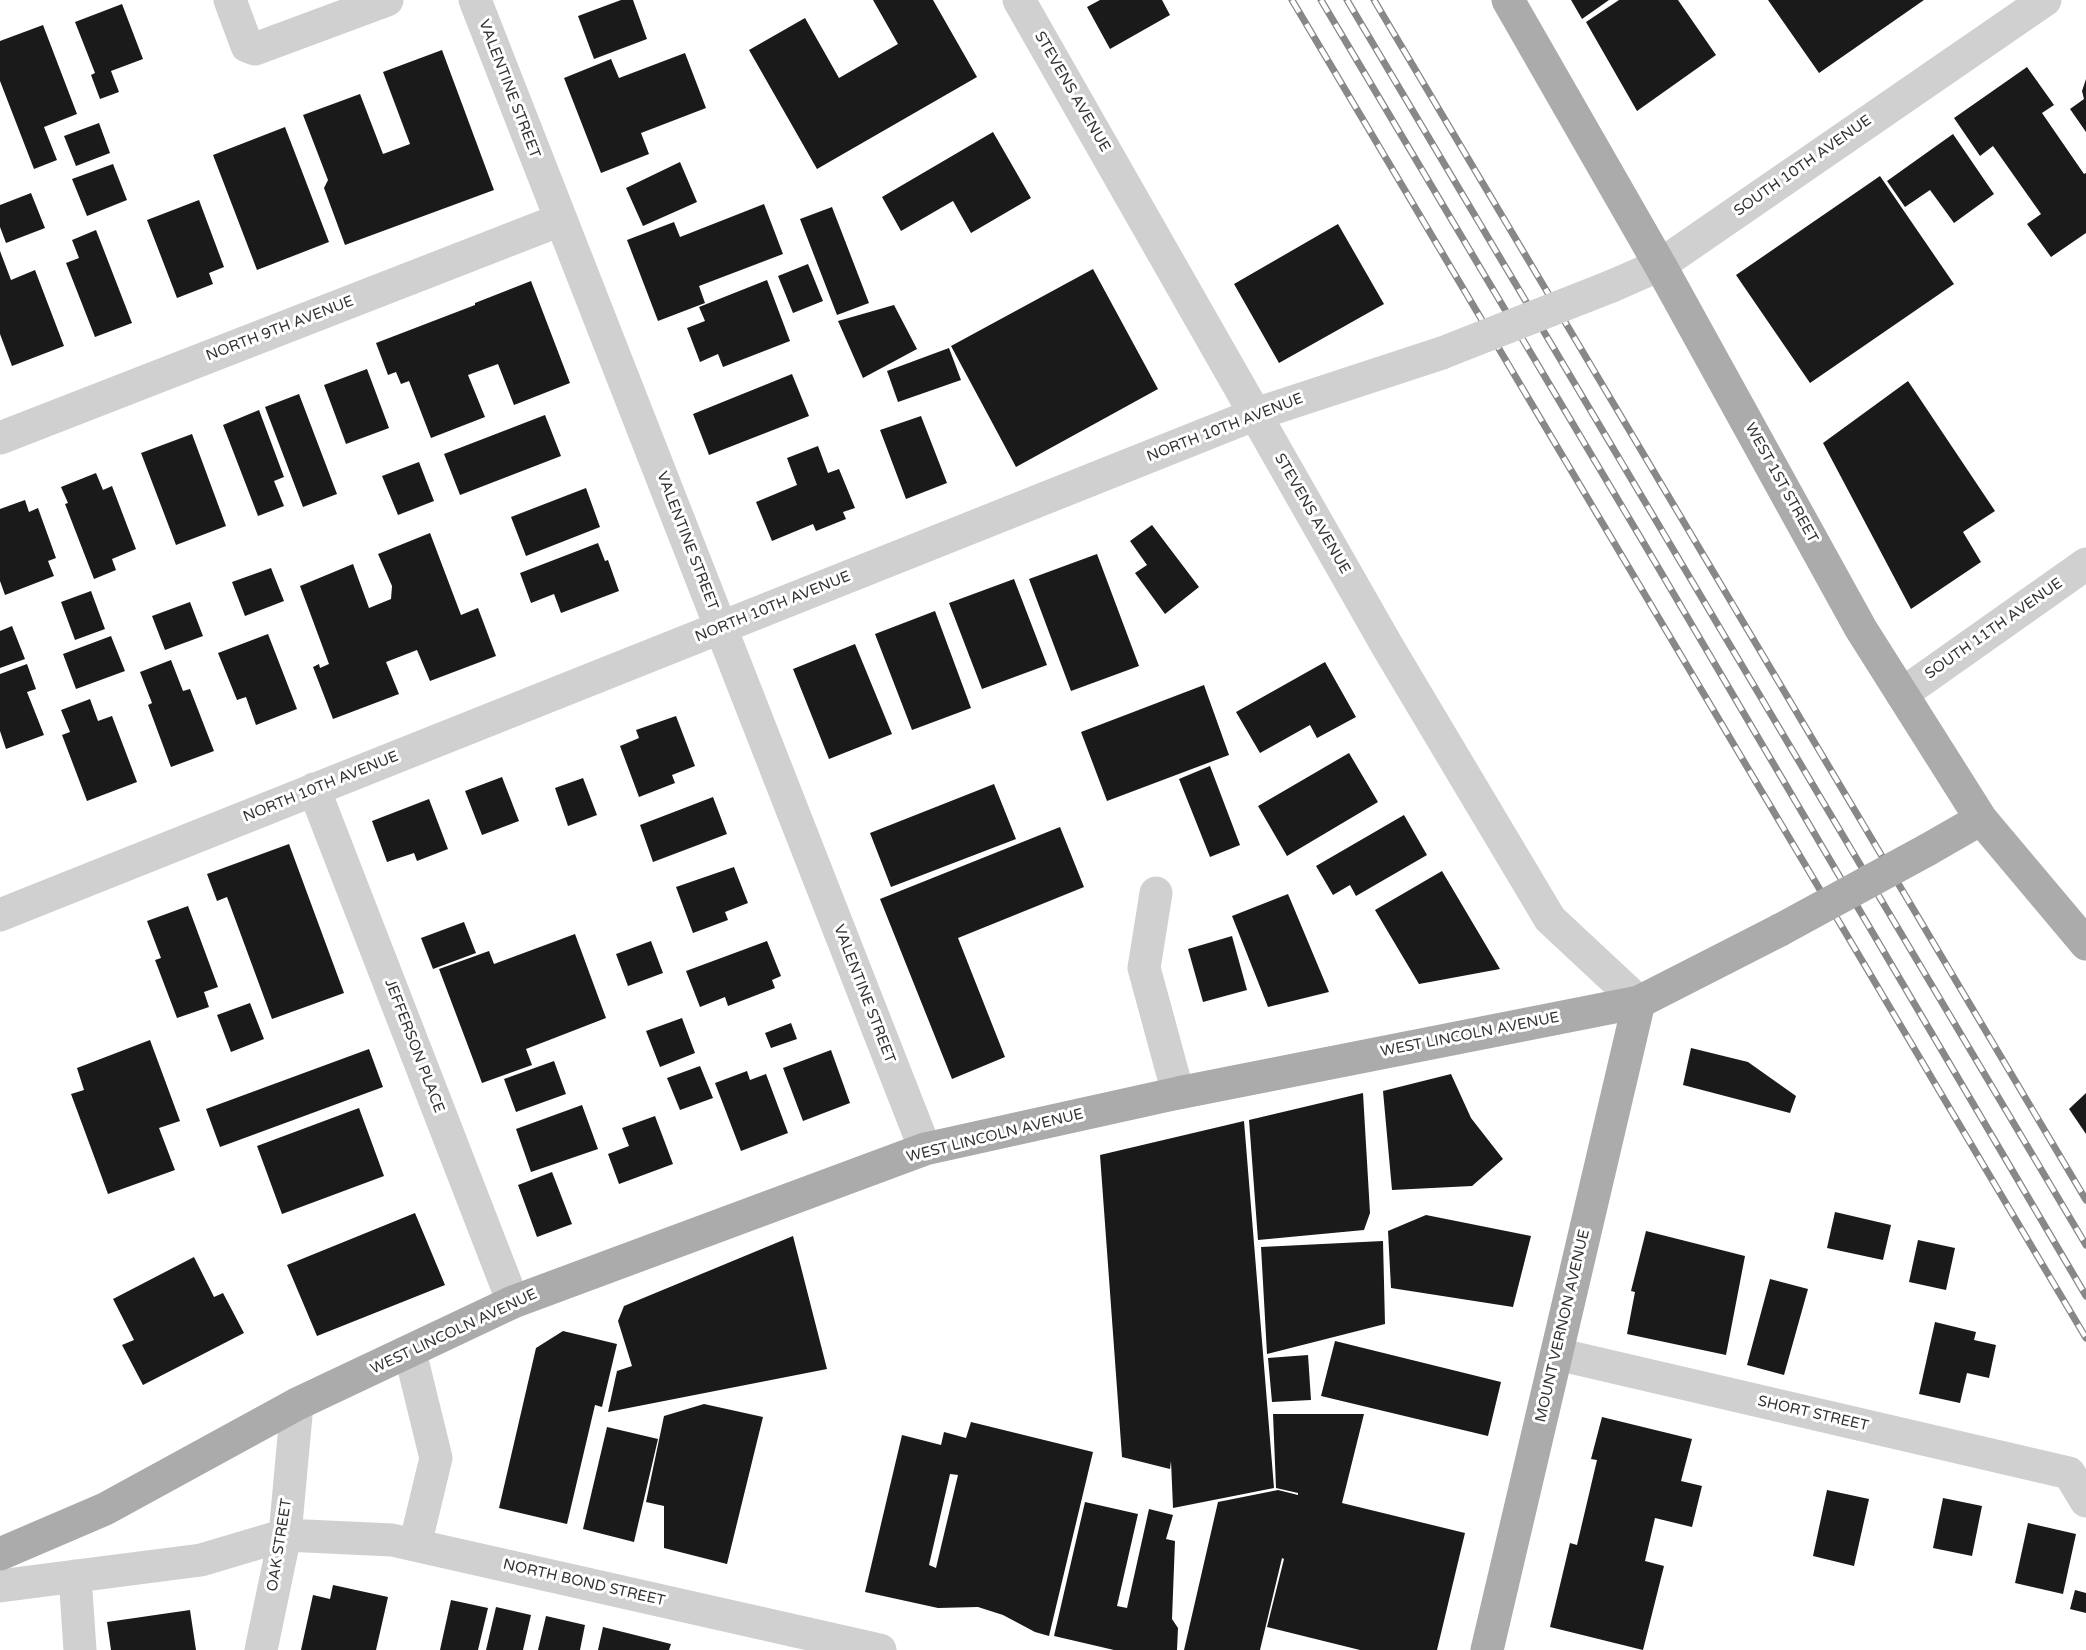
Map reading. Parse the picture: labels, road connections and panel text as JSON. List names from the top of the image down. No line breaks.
{"streets":{"main road":["WEST 1ST STREET","WEST LINCOLN AVENUE","MOUNT VERNON AVENUE"],"street":["VALENTINE STREET","STEVENS AVENUE","SOUTH 10TH AVENUE","NORTH 9TH AVENUE","NORTH 10TH AVENUE","SOUTH 11TH AVENUE","JEFFERSON PLACE","SHORT STREET","OAK STREET","NORTH BOND STREET"]},"crossings":[["VALENTINE STREET","NORTH 9TH AVENUE"],["VALENTINE STREET","NORTH 10TH AVENUE"],["VALENTINE STREET","WEST LINCOLN AVENUE"],["STEVENS AVENUE","NORTH 10TH AVENUE"],["STEVENS AVENUE","WEST LINCOLN AVENUE"],["STEVENS AVENUE","MOUNT VERNON AVENUE"],["SOUTH 10TH AVENUE","NORTH 10TH AVENUE"],["SOUTH 10TH AVENUE","WEST 1ST STREET"],["NORTH 10TH AVENUE","JEFFERSON PLACE"],["WEST 1ST STREET","SOUTH 11TH AVENUE"],["WEST 1ST STREET","WEST LINCOLN AVENUE"],["WEST LINCOLN AVENUE","JEFFERSON PLACE"],["WEST LINCOLN AVENUE","MOUNT VERNON AVENUE"],["WEST LINCOLN AVENUE","OAK STREET"],["MOUNT VERNON AVENUE","SHORT STREET"],["OAK STREET","NORTH BOND STREET"]]}
